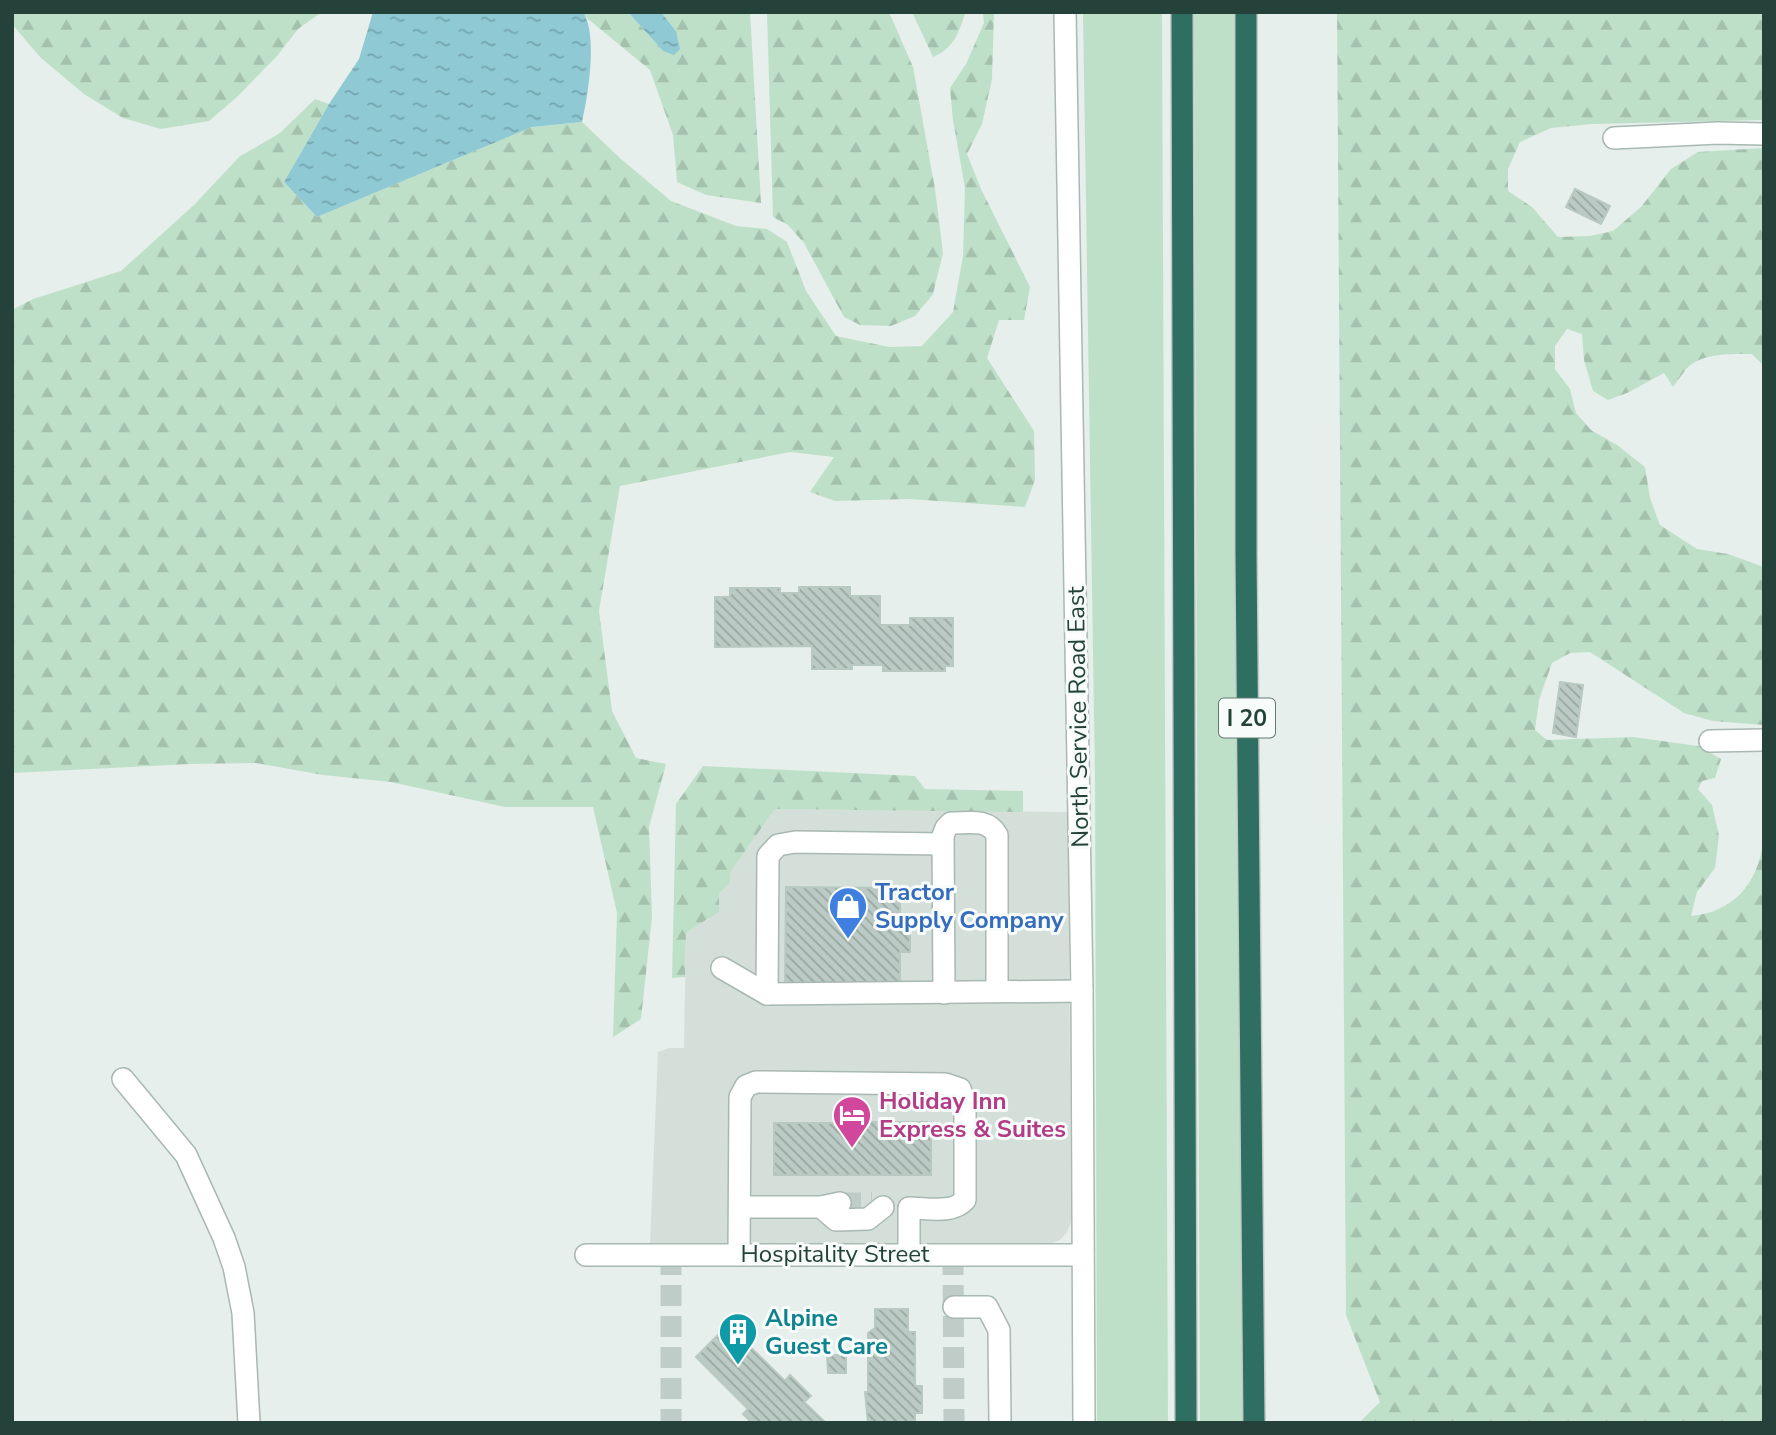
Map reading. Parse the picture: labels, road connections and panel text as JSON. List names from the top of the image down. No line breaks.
{"streets":{"highway":["I 20"],"street":["North Service Road East","Hospitality Street"]},"crossings":[["North Service Road East","Hospitality Street"]],"places":{"shop":["Tractor Supply Company"],"hotel":["Holiday Inn Express & Suites"],"building":["Alpine Guest Care"]}}
